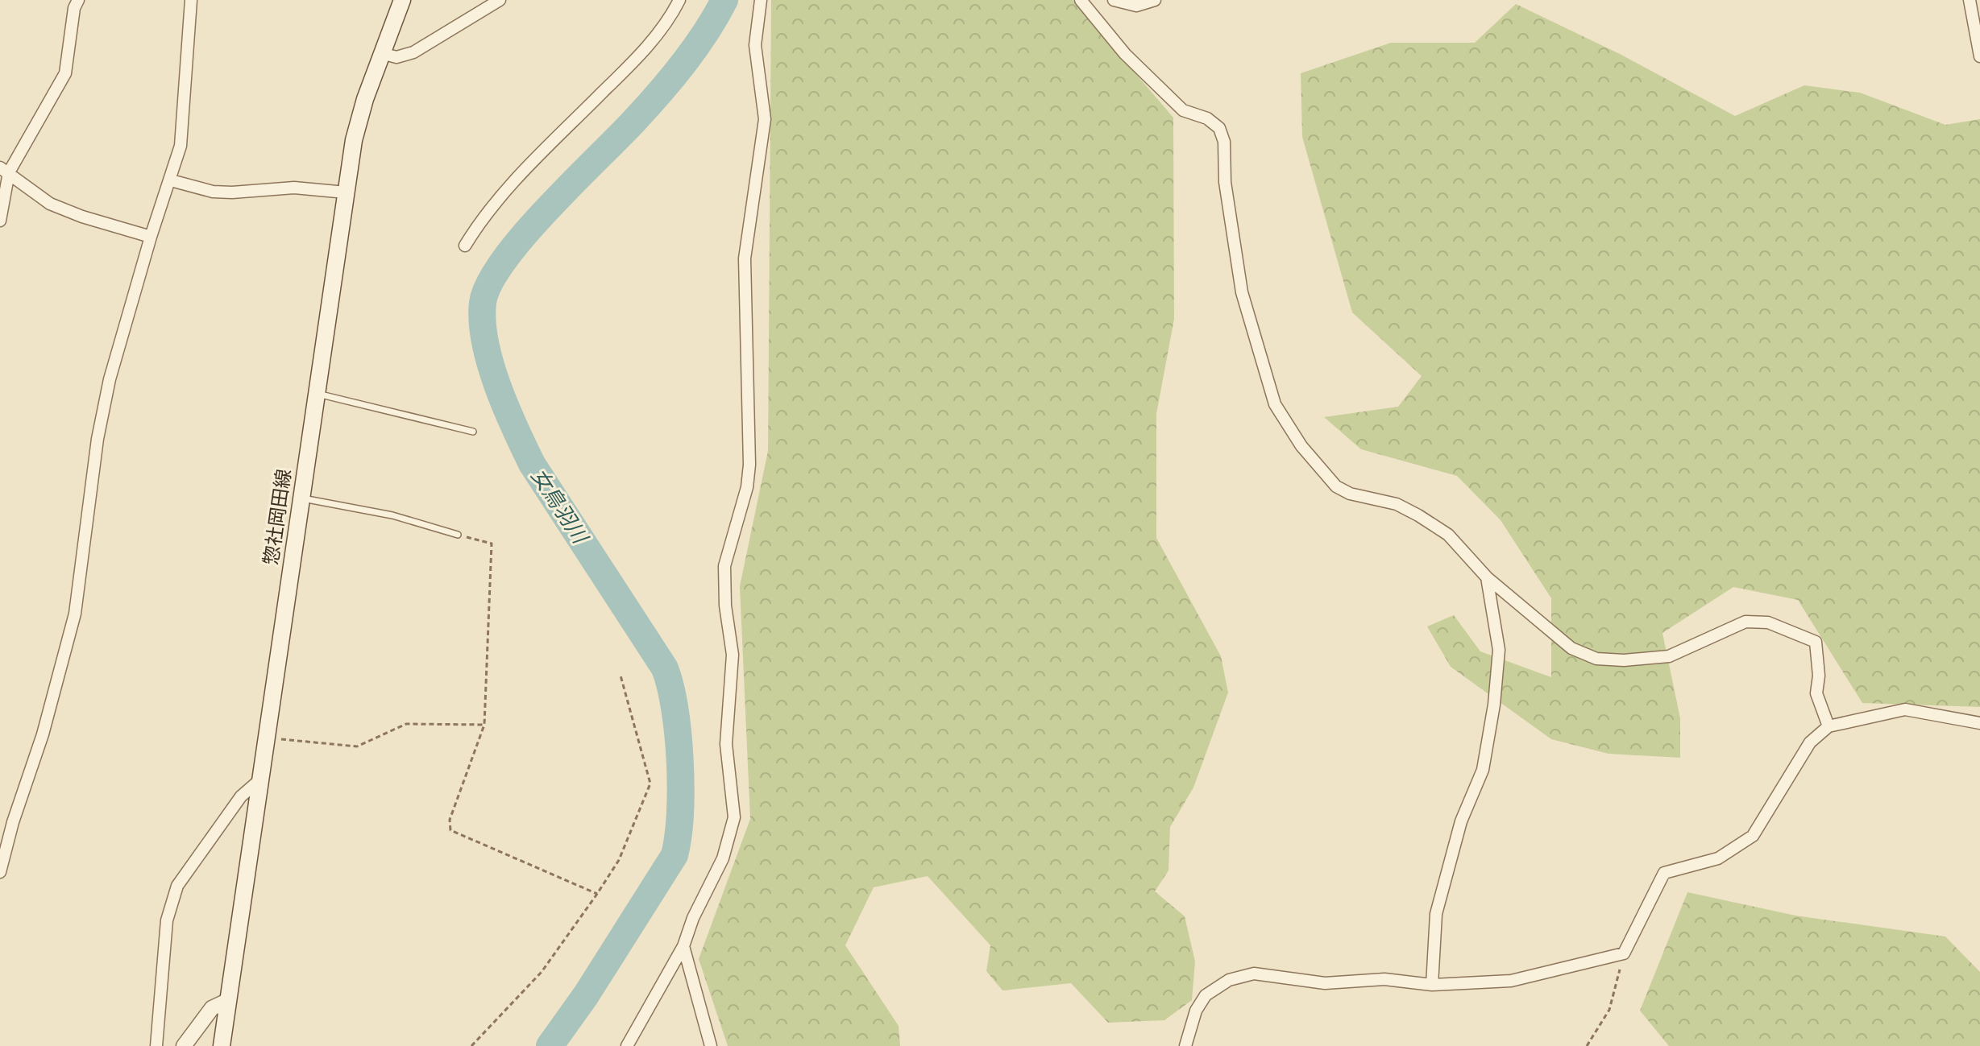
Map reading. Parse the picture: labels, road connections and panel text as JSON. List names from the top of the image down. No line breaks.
{"streets":{"main road":["惣社岡田線"]},"water":["女鳥羽川"]}
